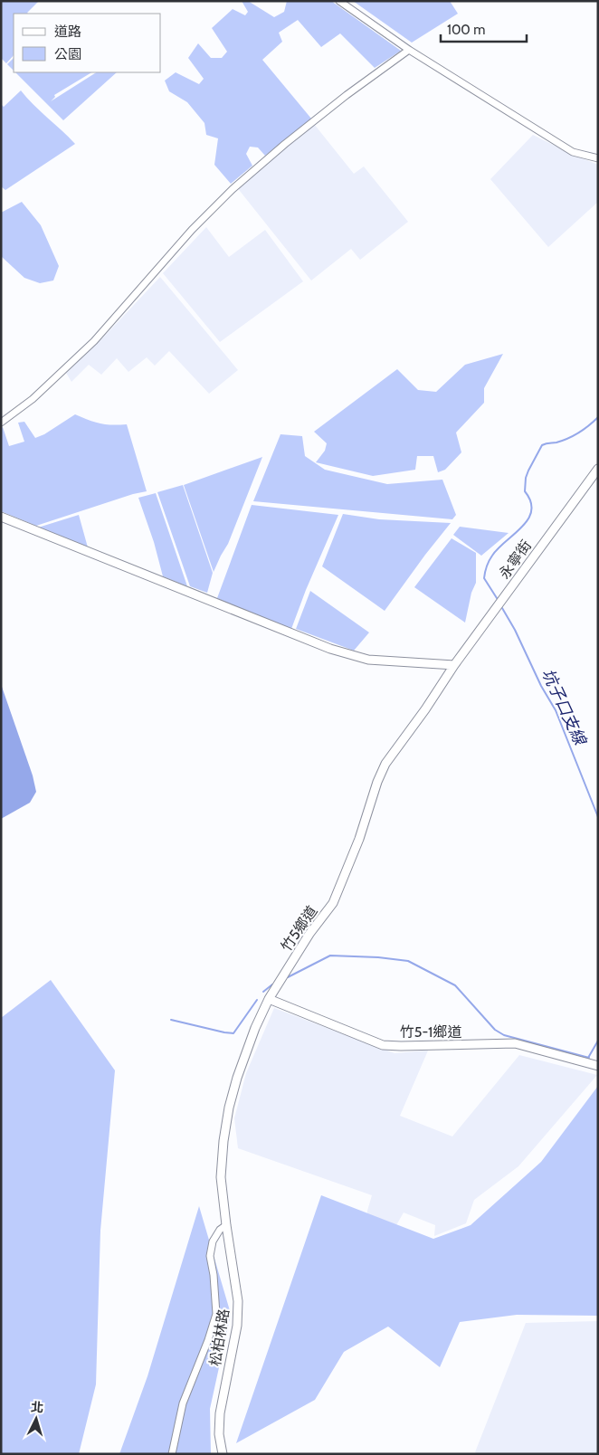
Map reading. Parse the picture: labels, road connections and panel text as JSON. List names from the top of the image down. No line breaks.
{"streets":{"street":["永寧街","竹5鄉道","竹5-1鄉道","松柏林路"]},"crossings":[["永寧街","竹5鄉道"],["竹5鄉道","竹5-1鄉道"],["竹5鄉道","松柏林路"]],"water":["坑子口支線"],"legend":["道路","公園"],"scale_bar":"100 m","north":"top"}
